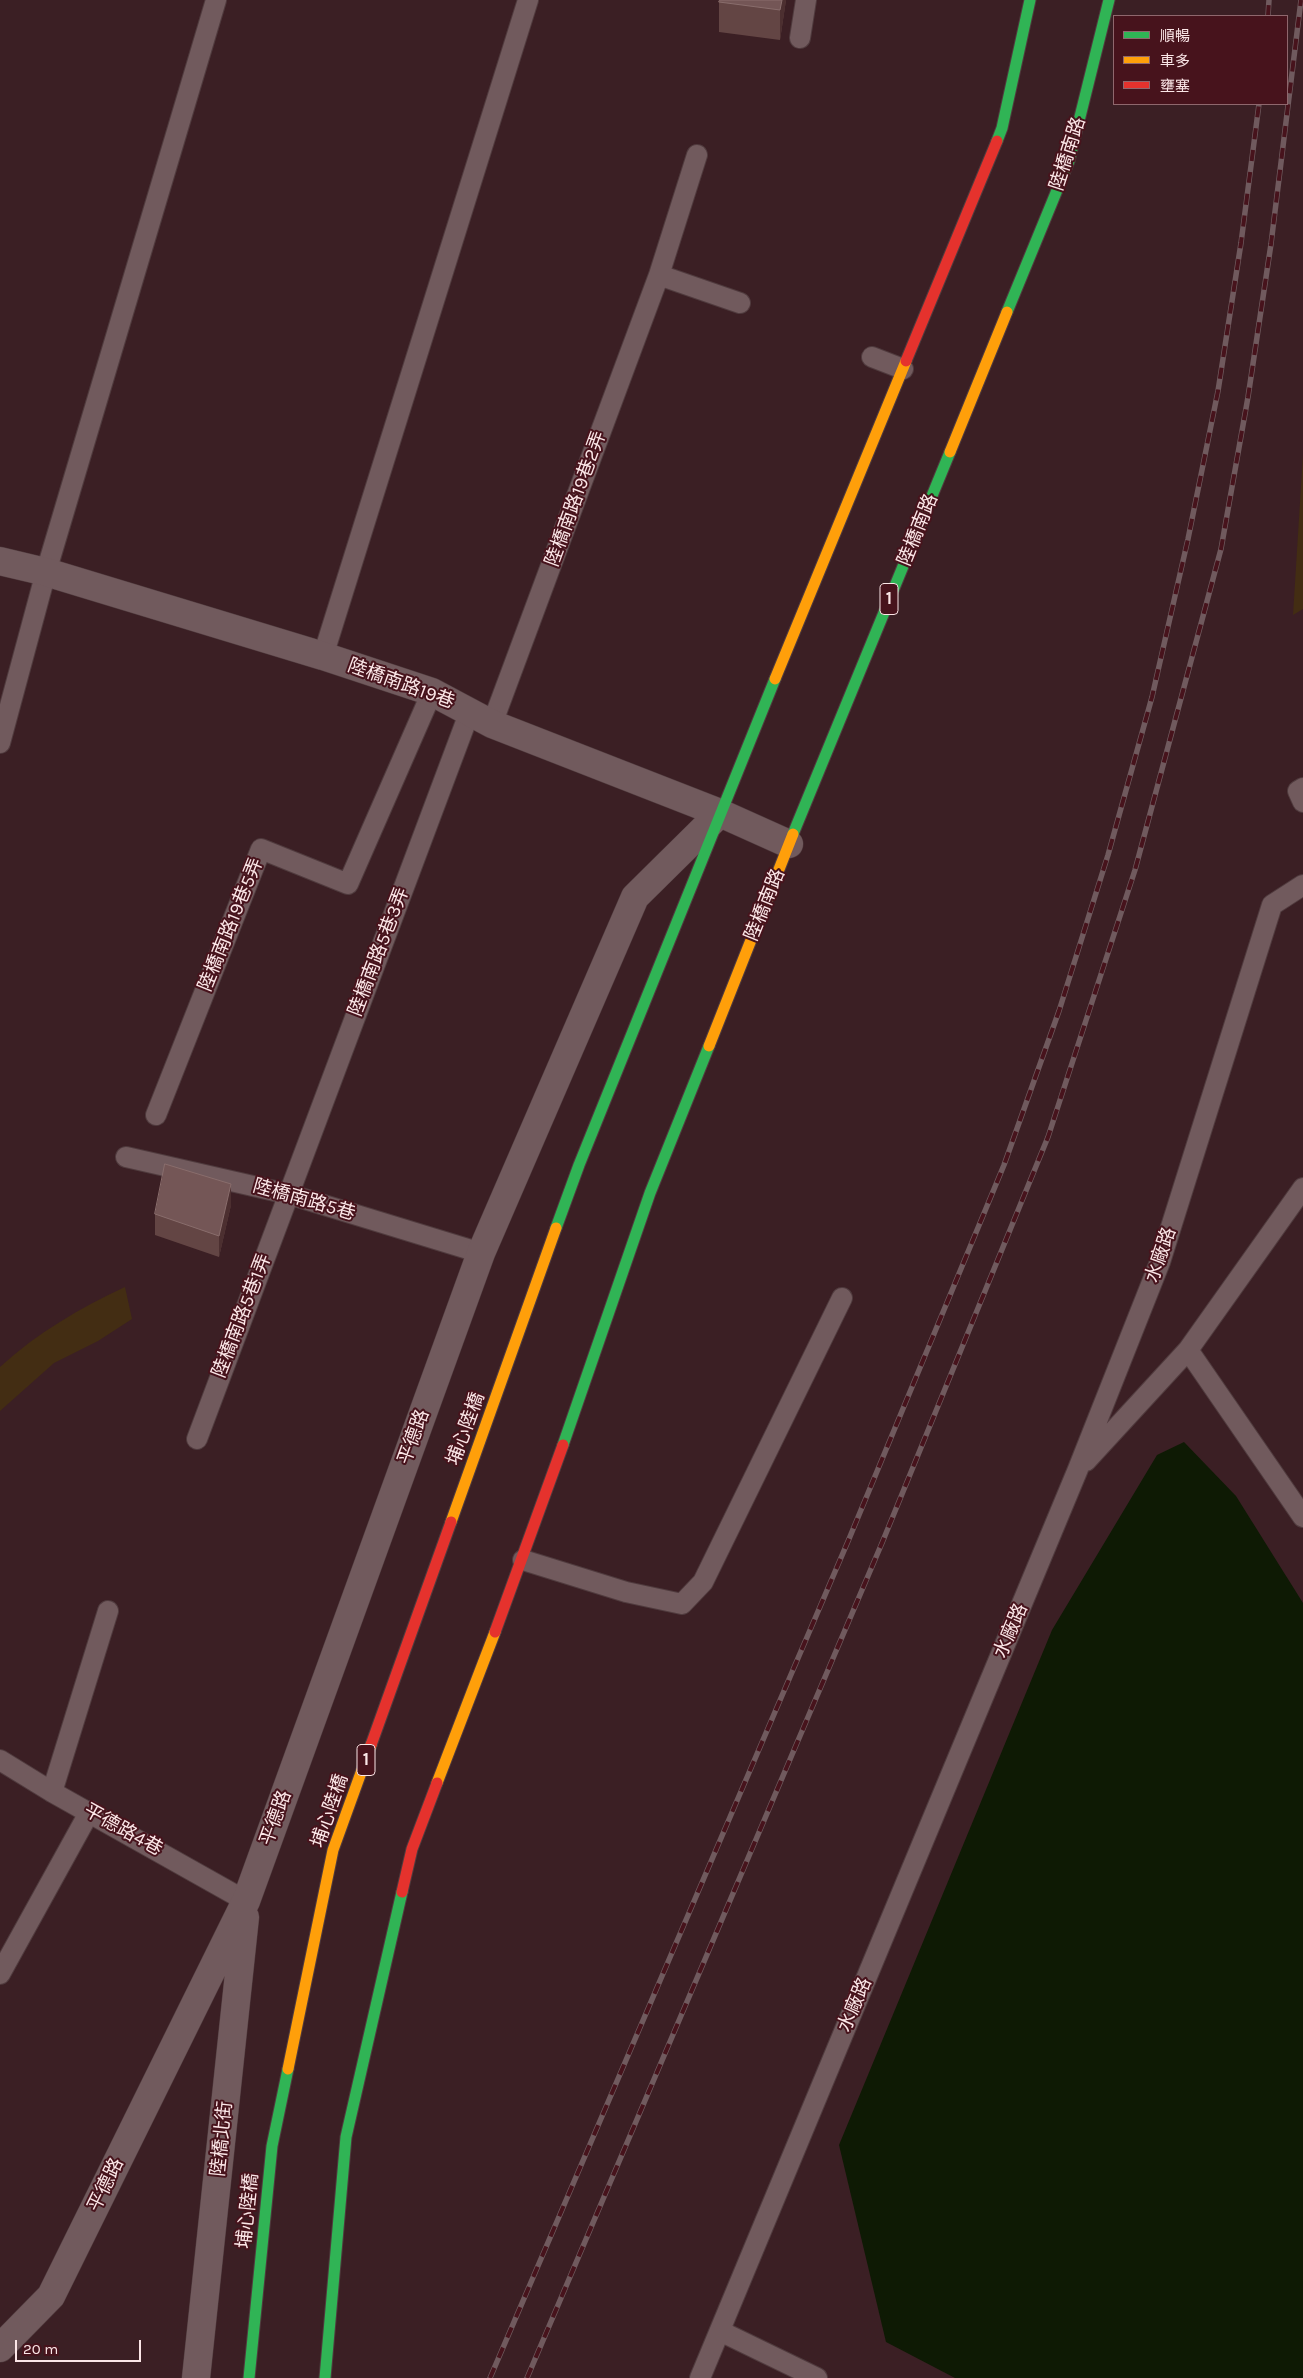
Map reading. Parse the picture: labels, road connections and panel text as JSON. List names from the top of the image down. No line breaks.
{"streets":{"main road":["陸橋南路","1","埔心陸橋"],"street":["陸橋南路19巷","平德路","陸橋北街"],"lane":["陸橋南路19巷2弄","陸橋南路19巷5弄","陸橋南路5巷3弄","陸橋南路5巷","水廠路","陸橋南路5巷1弄","平德路4巷"]},"crossings":[["陸橋南路","1"],["陸橋南路","陸橋南路19巷"],["陸橋南路19巷2弄","陸橋南路19巷"],["陸橋南路19巷2弄","陸橋南路5巷3弄"],["1","陸橋南路19巷"],["1","埔心陸橋"],["陸橋南路19巷","陸橋南路19巷5弄"],["陸橋南路19巷","陸橋南路5巷3弄"],["陸橋南路19巷","埔心陸橋"],["陸橋南路5巷3弄","陸橋南路5巷"],["陸橋南路5巷3弄","陸橋南路5巷1弄"],["陸橋南路5巷","陸橋南路5巷1弄"],["陸橋南路5巷","平德路"],["平德路","平德路4巷"],["平德路","陸橋北街"],["平德路4巷","陸橋北街"]],"legend":["順暢","車多","壅塞"],"scale_bar":"20 m"}
